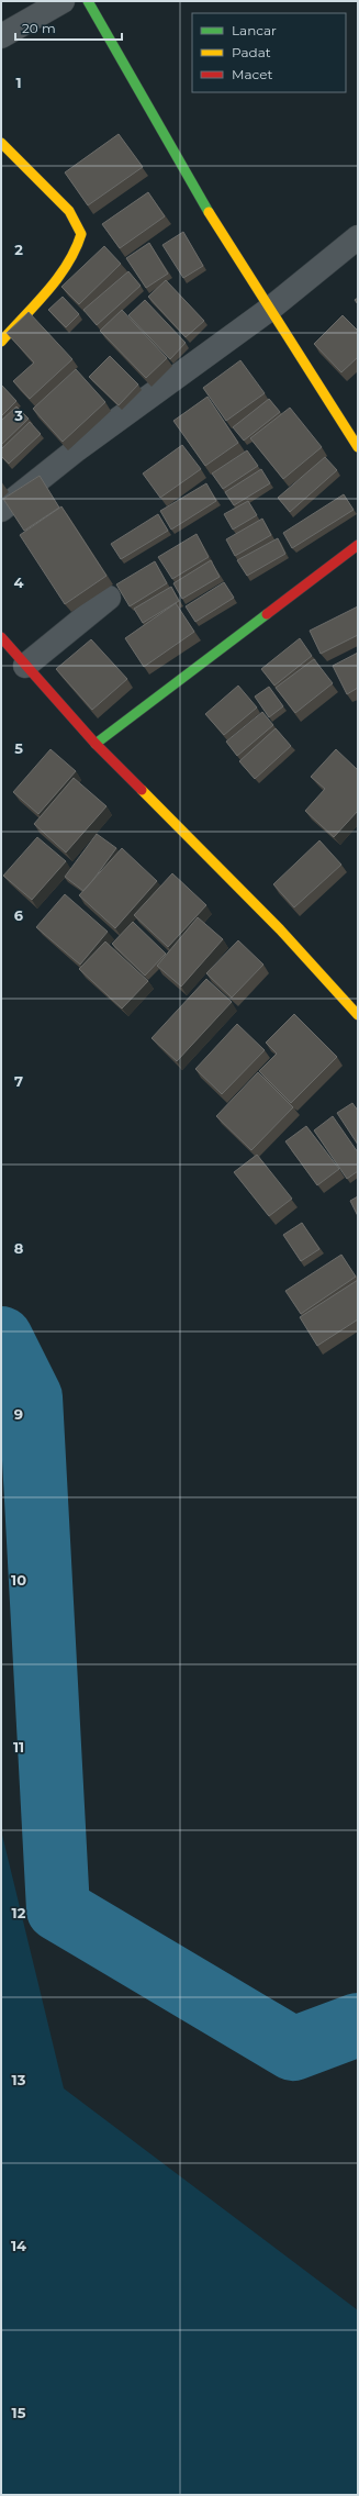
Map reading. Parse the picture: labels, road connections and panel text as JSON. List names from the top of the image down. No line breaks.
{"legend":["Lancar","Padat","Macet"],"scale_bar":"20 m","grid":{"rows":["1","2","3","4","5","6","7","8","9","10","11","12","13","14","15"]}}
